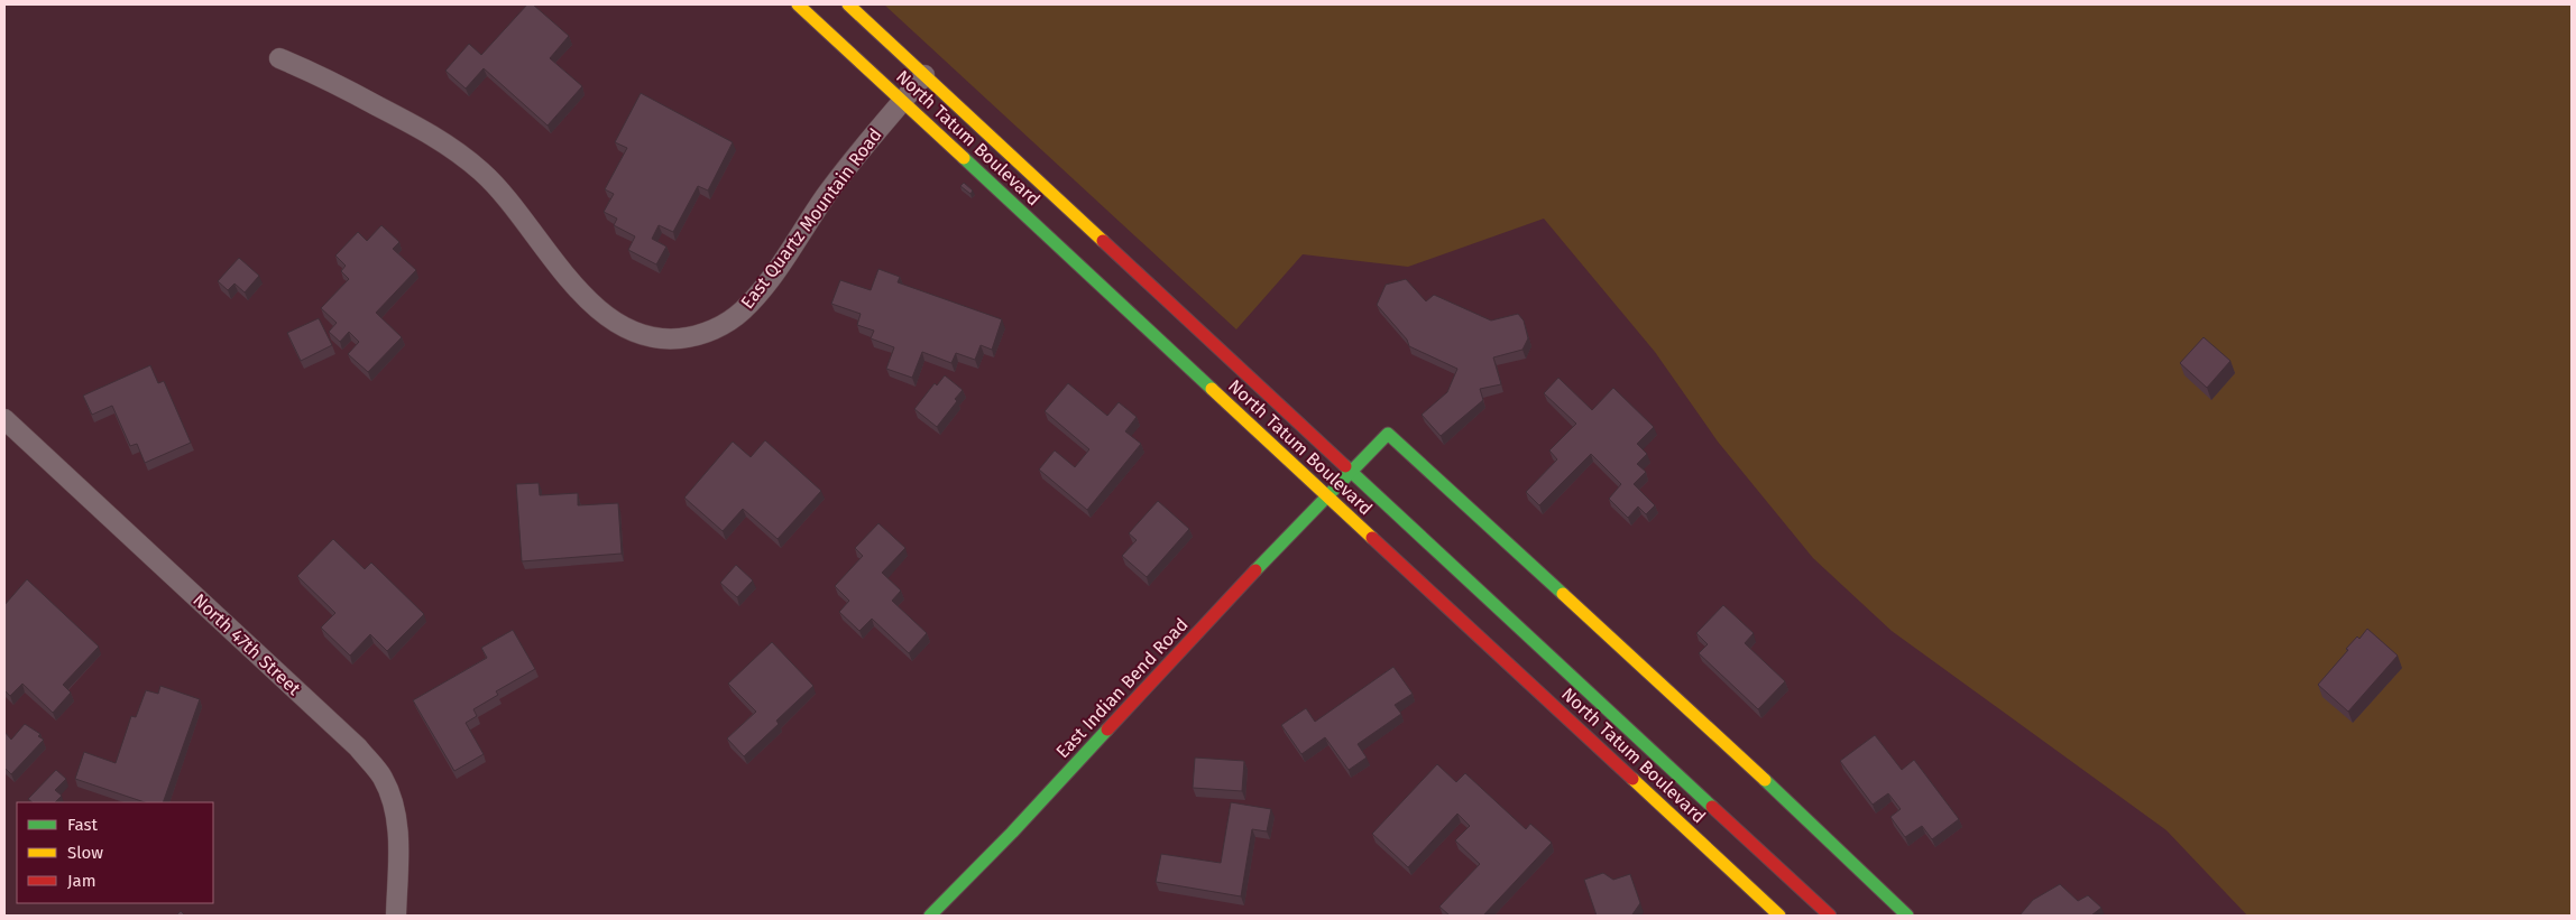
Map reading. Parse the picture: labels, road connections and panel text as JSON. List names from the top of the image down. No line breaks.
{"streets":{"main road":["North Tatum Boulevard","East Indian Bend Road"],"street":["East Quartz Mountain Road","North 47th Street"]},"crossings":[["North Tatum Boulevard","East Quartz Mountain Road"],["North Tatum Boulevard","East Indian Bend Road"]],"legend":["Fast","Slow","Jam"]}
